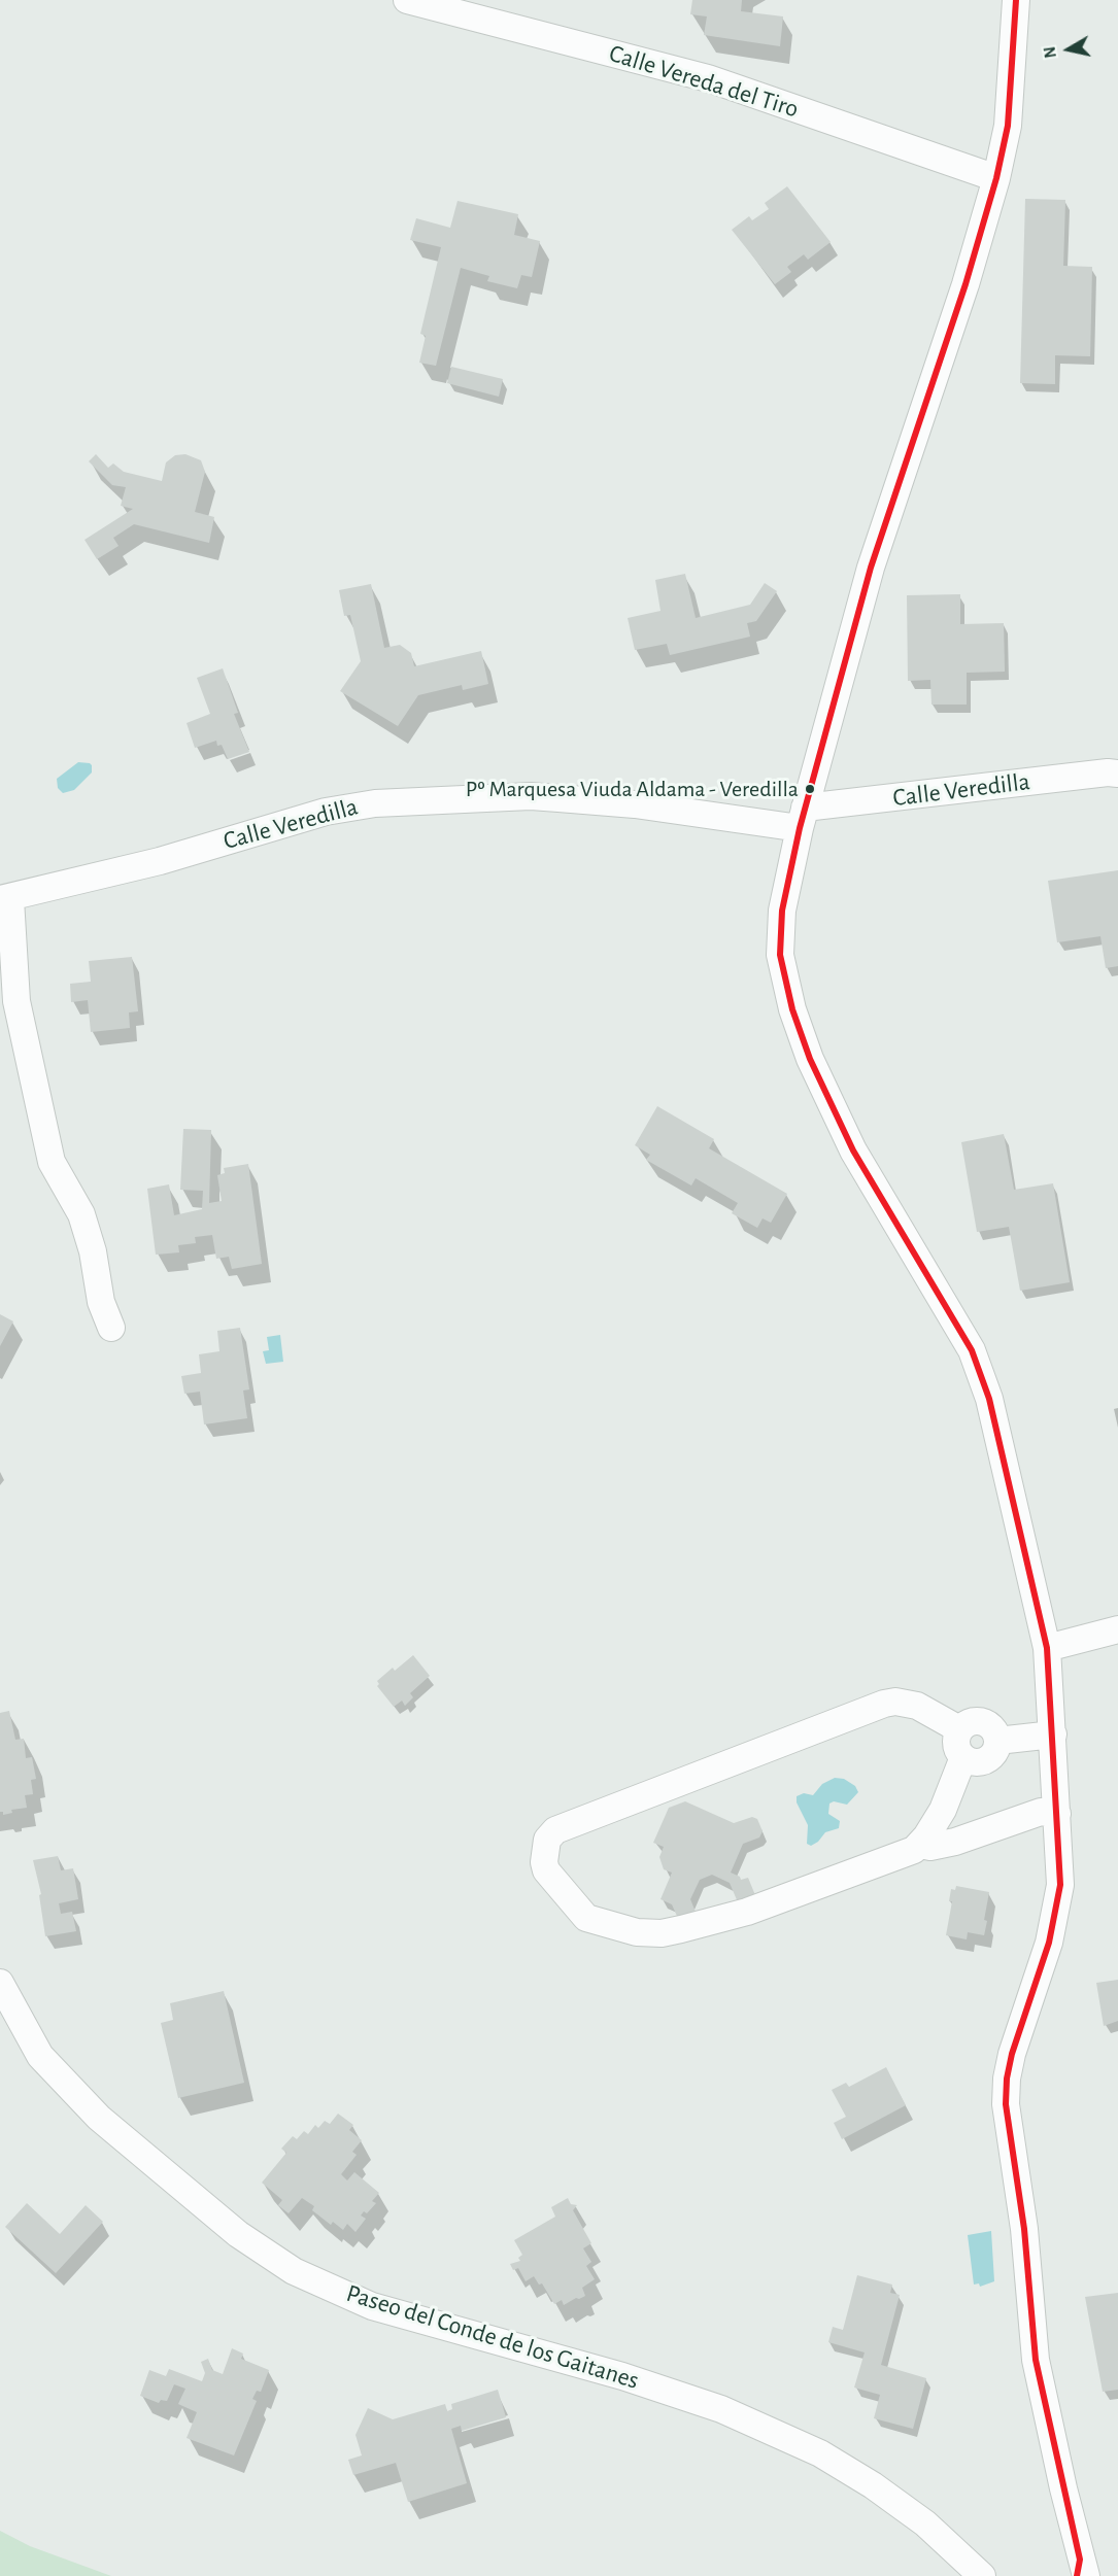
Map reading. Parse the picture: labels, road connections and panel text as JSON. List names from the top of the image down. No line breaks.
{"streets":{"street":["Calle Vereda del Tiro","Calle Veredilla","Paseo del Conde de los Gaitanes"]},"places":["Pº Marquesa Viuda Aldama - Veredilla"],"north":"left"}
